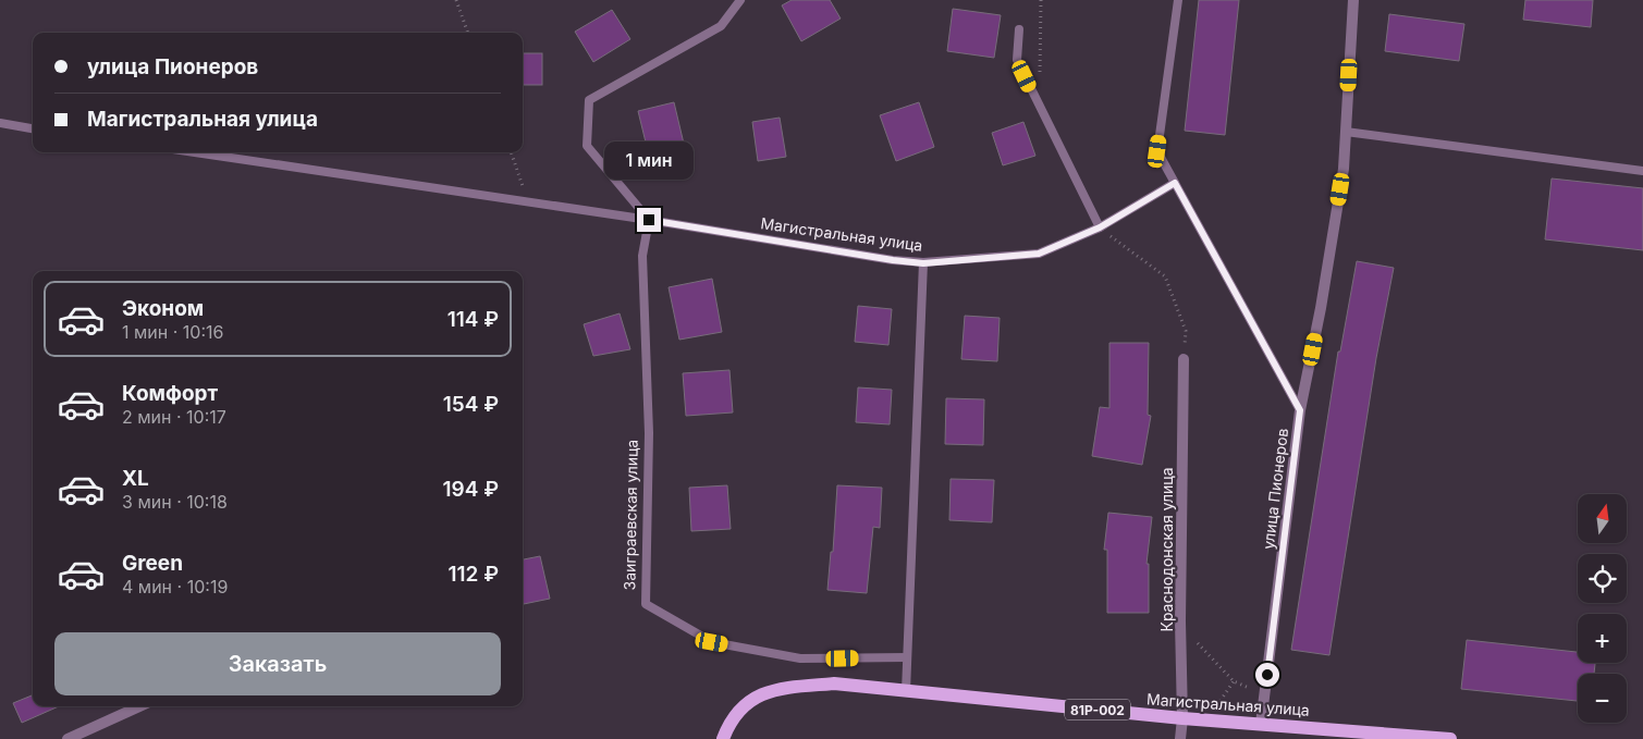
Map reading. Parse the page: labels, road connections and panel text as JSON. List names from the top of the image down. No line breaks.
{"streets":{"main road":["Магистральная улица","81Р-002"],"street":["улица Пионеров","Краснодонская улица"],"lane":["Заиграевская улица"]},"crossings":[["Магистральная улица","улица Пионеров"],["Магистральная улица","Заиграевская улица"],["Магистральная улица","Краснодонская улица"]],"north":"top","page":{"banner":["улица Пионеров","Магистральная улица"],"bubble":"1 мин","list":[{"name":"Эконом","note":"1 мин · 10:16","value":"114 ₽"},{"name":"Комфорт","note":"2 мин · 10:17","value":"154 ₽"},{"name":"XL","note":"3 мин · 10:18","value":"194 ₽"},{"name":"Green","note":"4 мин · 10:19","value":"112 ₽"}],"map_buttons":["+","−"],"buttons":"Заказать"}}
